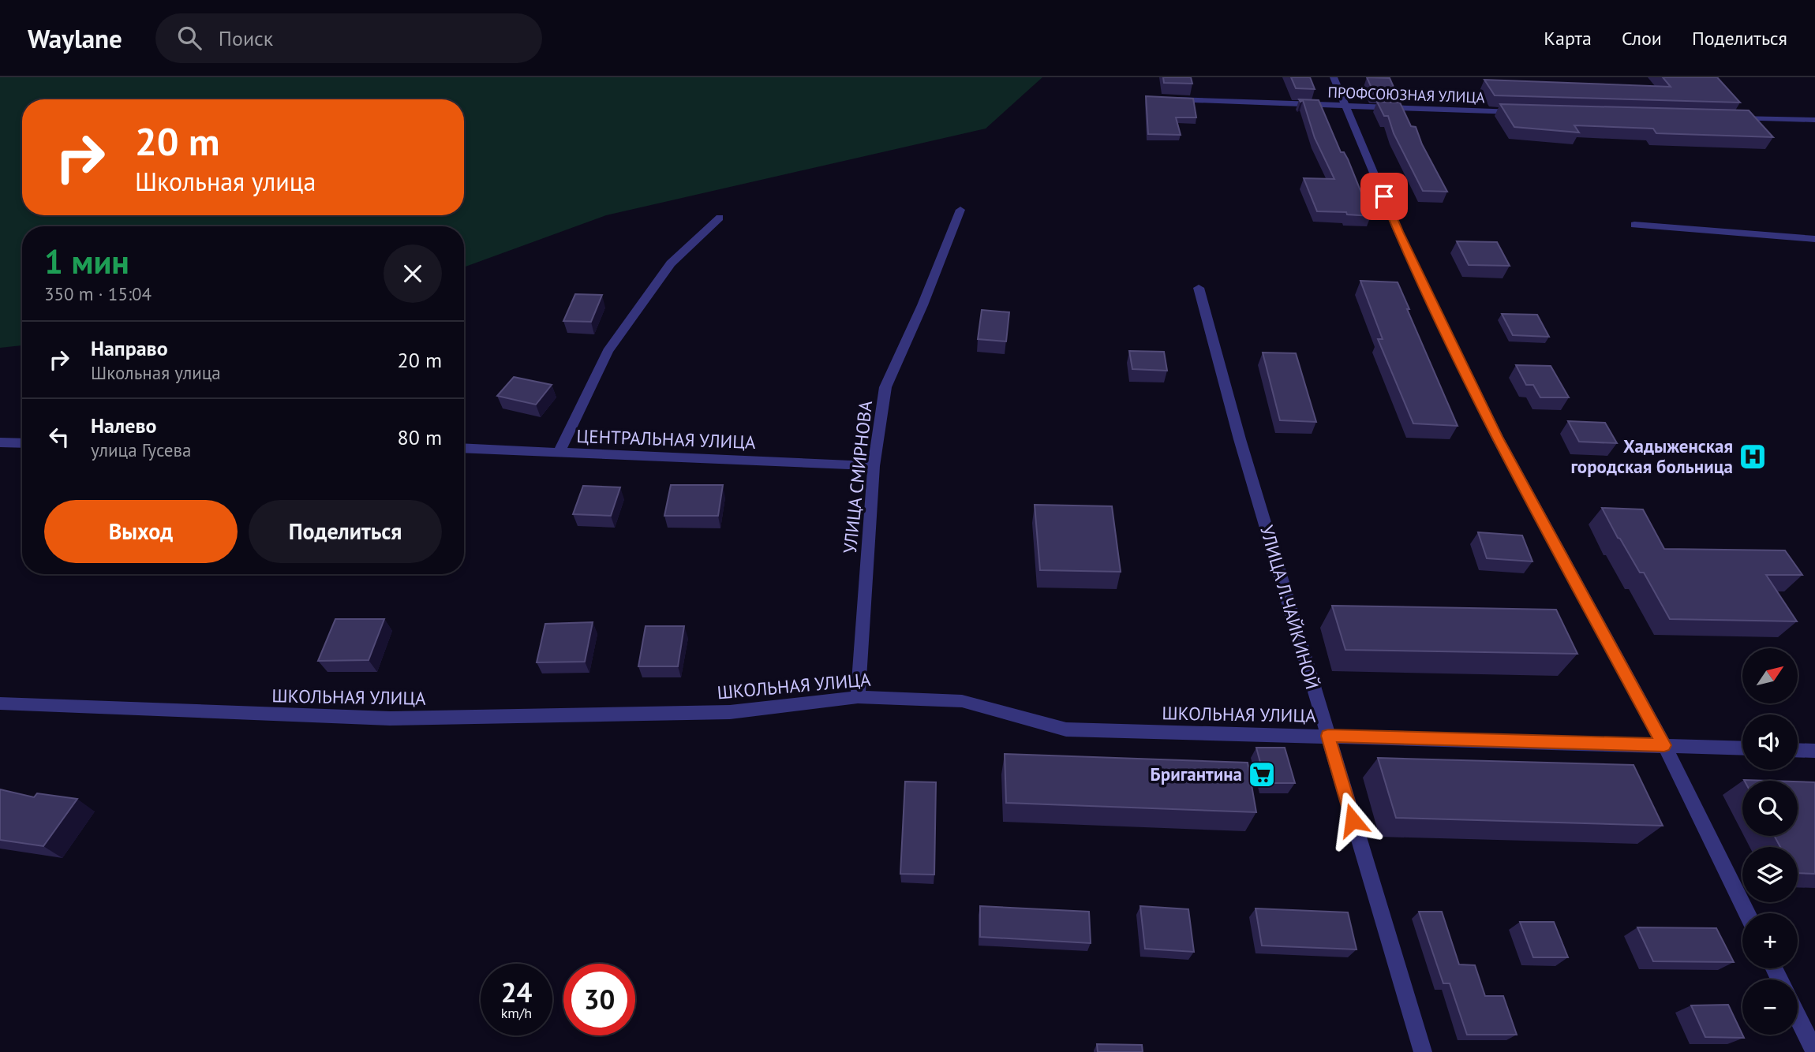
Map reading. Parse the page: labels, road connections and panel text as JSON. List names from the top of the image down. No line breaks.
{"streets":{"street":["ПРОФСОЮЗНАЯ УЛИЦА","ЦЕНТРАЛЬНАЯ УЛИЦА","УЛИЦА СМИРНОВА","УЛИЦА Л.ЧАЙКИНОЙ","ШКОЛЬНАЯ УЛИЦА"]},"crossings":[["ЦЕНТРАЛЬНАЯ УЛИЦА","УЛИЦА СМИРНОВА"],["УЛИЦА СМИРНОВА","ШКОЛЬНАЯ УЛИЦА"],["УЛИЦА Л.ЧАЙКИНОЙ","ШКОЛЬНАЯ УЛИЦА"]],"places":{"hospital":["Хадыженская городская больница"],"supermarket":["Бригантина"]},"north":"top right","page":{"header":"Waylane","search":"Поиск","nav":["Карта","Слои","Поделиться"],"turn":["20 m","Школьная улица"],"heading":["1 мин","350 m · 15:04"],"list":[{"name":"Направо","note":"Школьная улица","value":"20 m"},{"name":"Налево","note":"улица Гусева","value":"80 m"}],"buttons":["Выход","Поделиться"],"map_buttons":["+","−"],"speed":"24 km/h","limit":"30"}}
